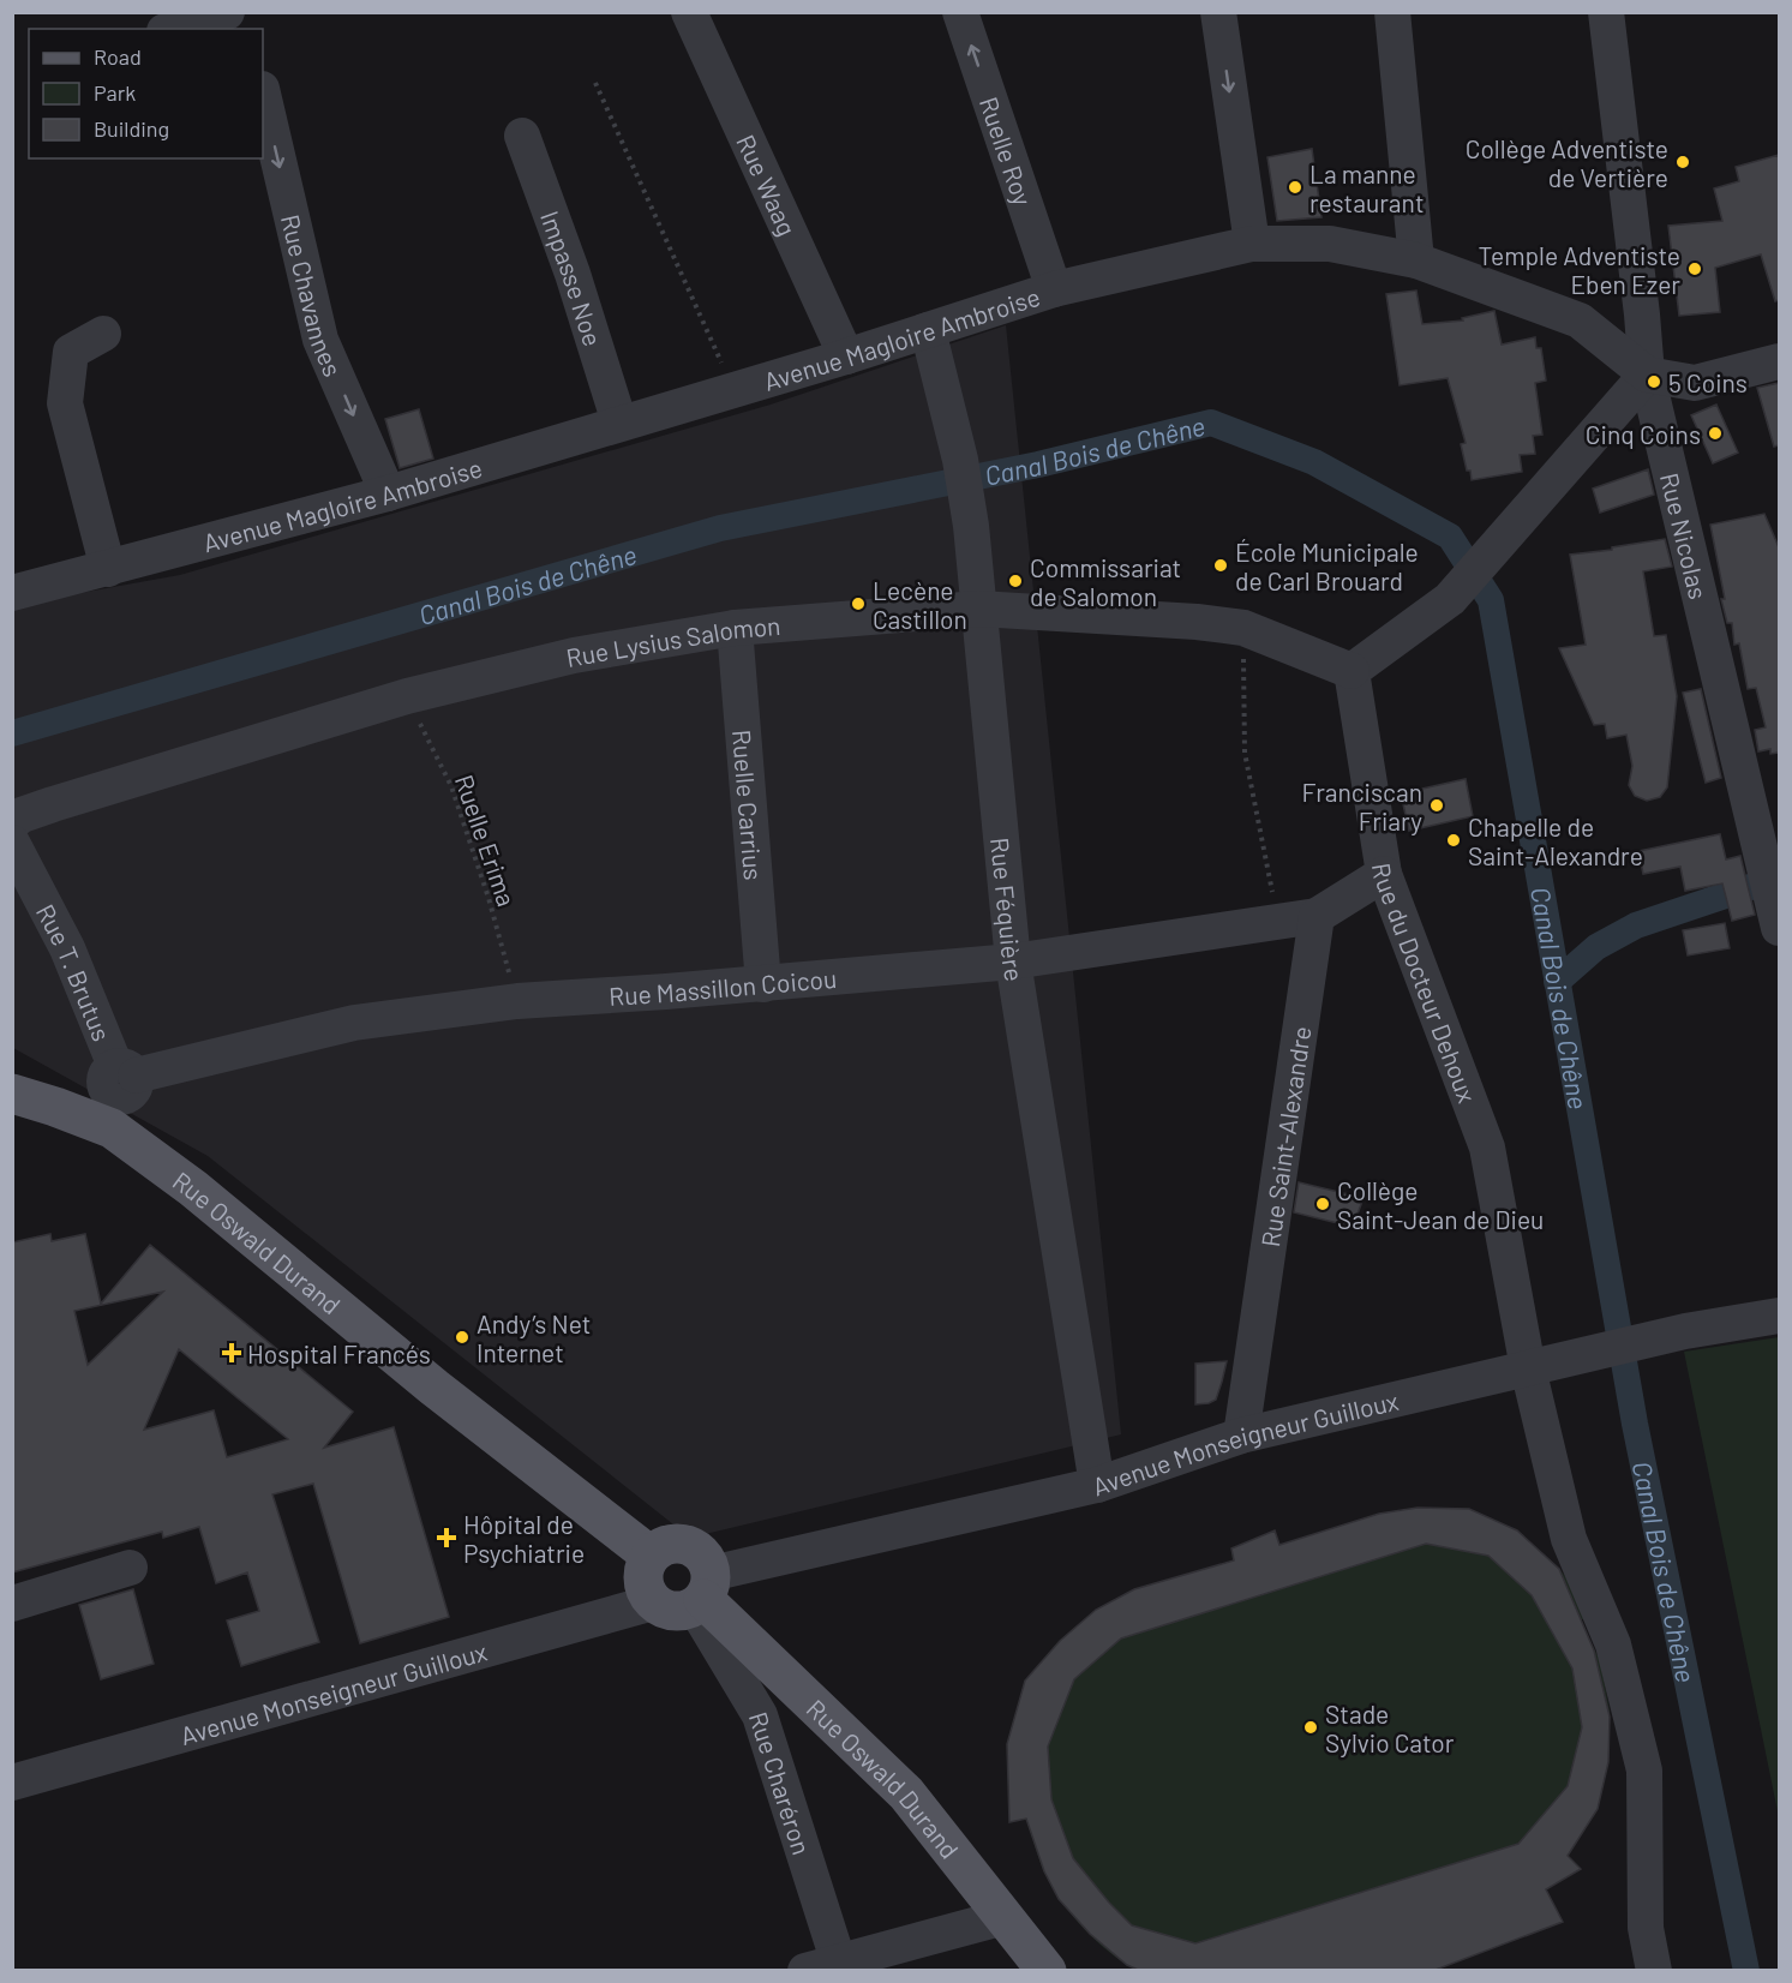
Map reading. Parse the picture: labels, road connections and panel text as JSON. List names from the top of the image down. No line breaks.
{"streets":{"main road":["Rue Oswald Durand"],"street":["Ruelle Roy","Rue Waag","Impasse Noe","Rue Chavannes","Avenue Magloire Ambroise","Rue Nicolas","Rue Lysius Salomon","Ruelle Carrius","Rue Féquière","Rue T. Brutus","Rue du Docteur Dehoux","Rue Massillon Coicou","Rue Saint-Alexandre","Avenue Monseigneur Guilloux","Rue Charéron"],"path":["Ruelle Erima"]},"crossings":[["Ruelle Roy","Avenue Magloire Ambroise"],["Rue Waag","Avenue Magloire Ambroise"],["Impasse Noe","Avenue Magloire Ambroise"],["Rue Chavannes","Avenue Magloire Ambroise"],["Avenue Magloire Ambroise","Rue Nicolas"],["Avenue Magloire Ambroise","Rue Féquière"],["Rue Lysius Salomon","Ruelle Carrius"],["Rue Lysius Salomon","Ruelle Erima"],["Rue Lysius Salomon","Rue Féquière"],["Rue Lysius Salomon","Rue du Docteur Dehoux"],["Ruelle Carrius","Rue Massillon Coicou"],["Ruelle Erima","Rue Massillon Coicou"],["Rue Féquière","Rue Massillon Coicou"],["Rue Féquière","Avenue Monseigneur Guilloux"],["Rue T. Brutus","Rue Massillon Coicou"],["Rue T. Brutus","Rue Oswald Durand"],["Rue du Docteur Dehoux","Avenue Monseigneur Guilloux"],["Rue Massillon Coicou","Rue Saint-Alexandre"],["Rue Massillon Coicou","Rue Oswald Durand"],["Rue Saint-Alexandre","Avenue Monseigneur Guilloux"],["Rue Oswald Durand","Avenue Monseigneur Guilloux"],["Rue Oswald Durand","Rue Charéron"],["Avenue Monseigneur Guilloux","Rue Charéron"]],"one_way":["Rue Chavannes"],"water":["Canal Bois de Chêne"],"places":{"other":["Collège Adventiste de Vertière","La manne restaurant","Temple Adventiste Eben Ezer","5 Coins","Cinq Coins","École Municipale de Carl Brouard","Commissariat de Salomon","Lecène Castillon","Franciscan Friary","Chapelle de Saint-Alexandre","Collège Saint-Jean de Dieu","Andy’s Net Internet","Stade Sylvio Cator"],"health":["Hospital Francés","Hôpital de Psychiatrie"]},"legend":["Road","Park","Building"]}
